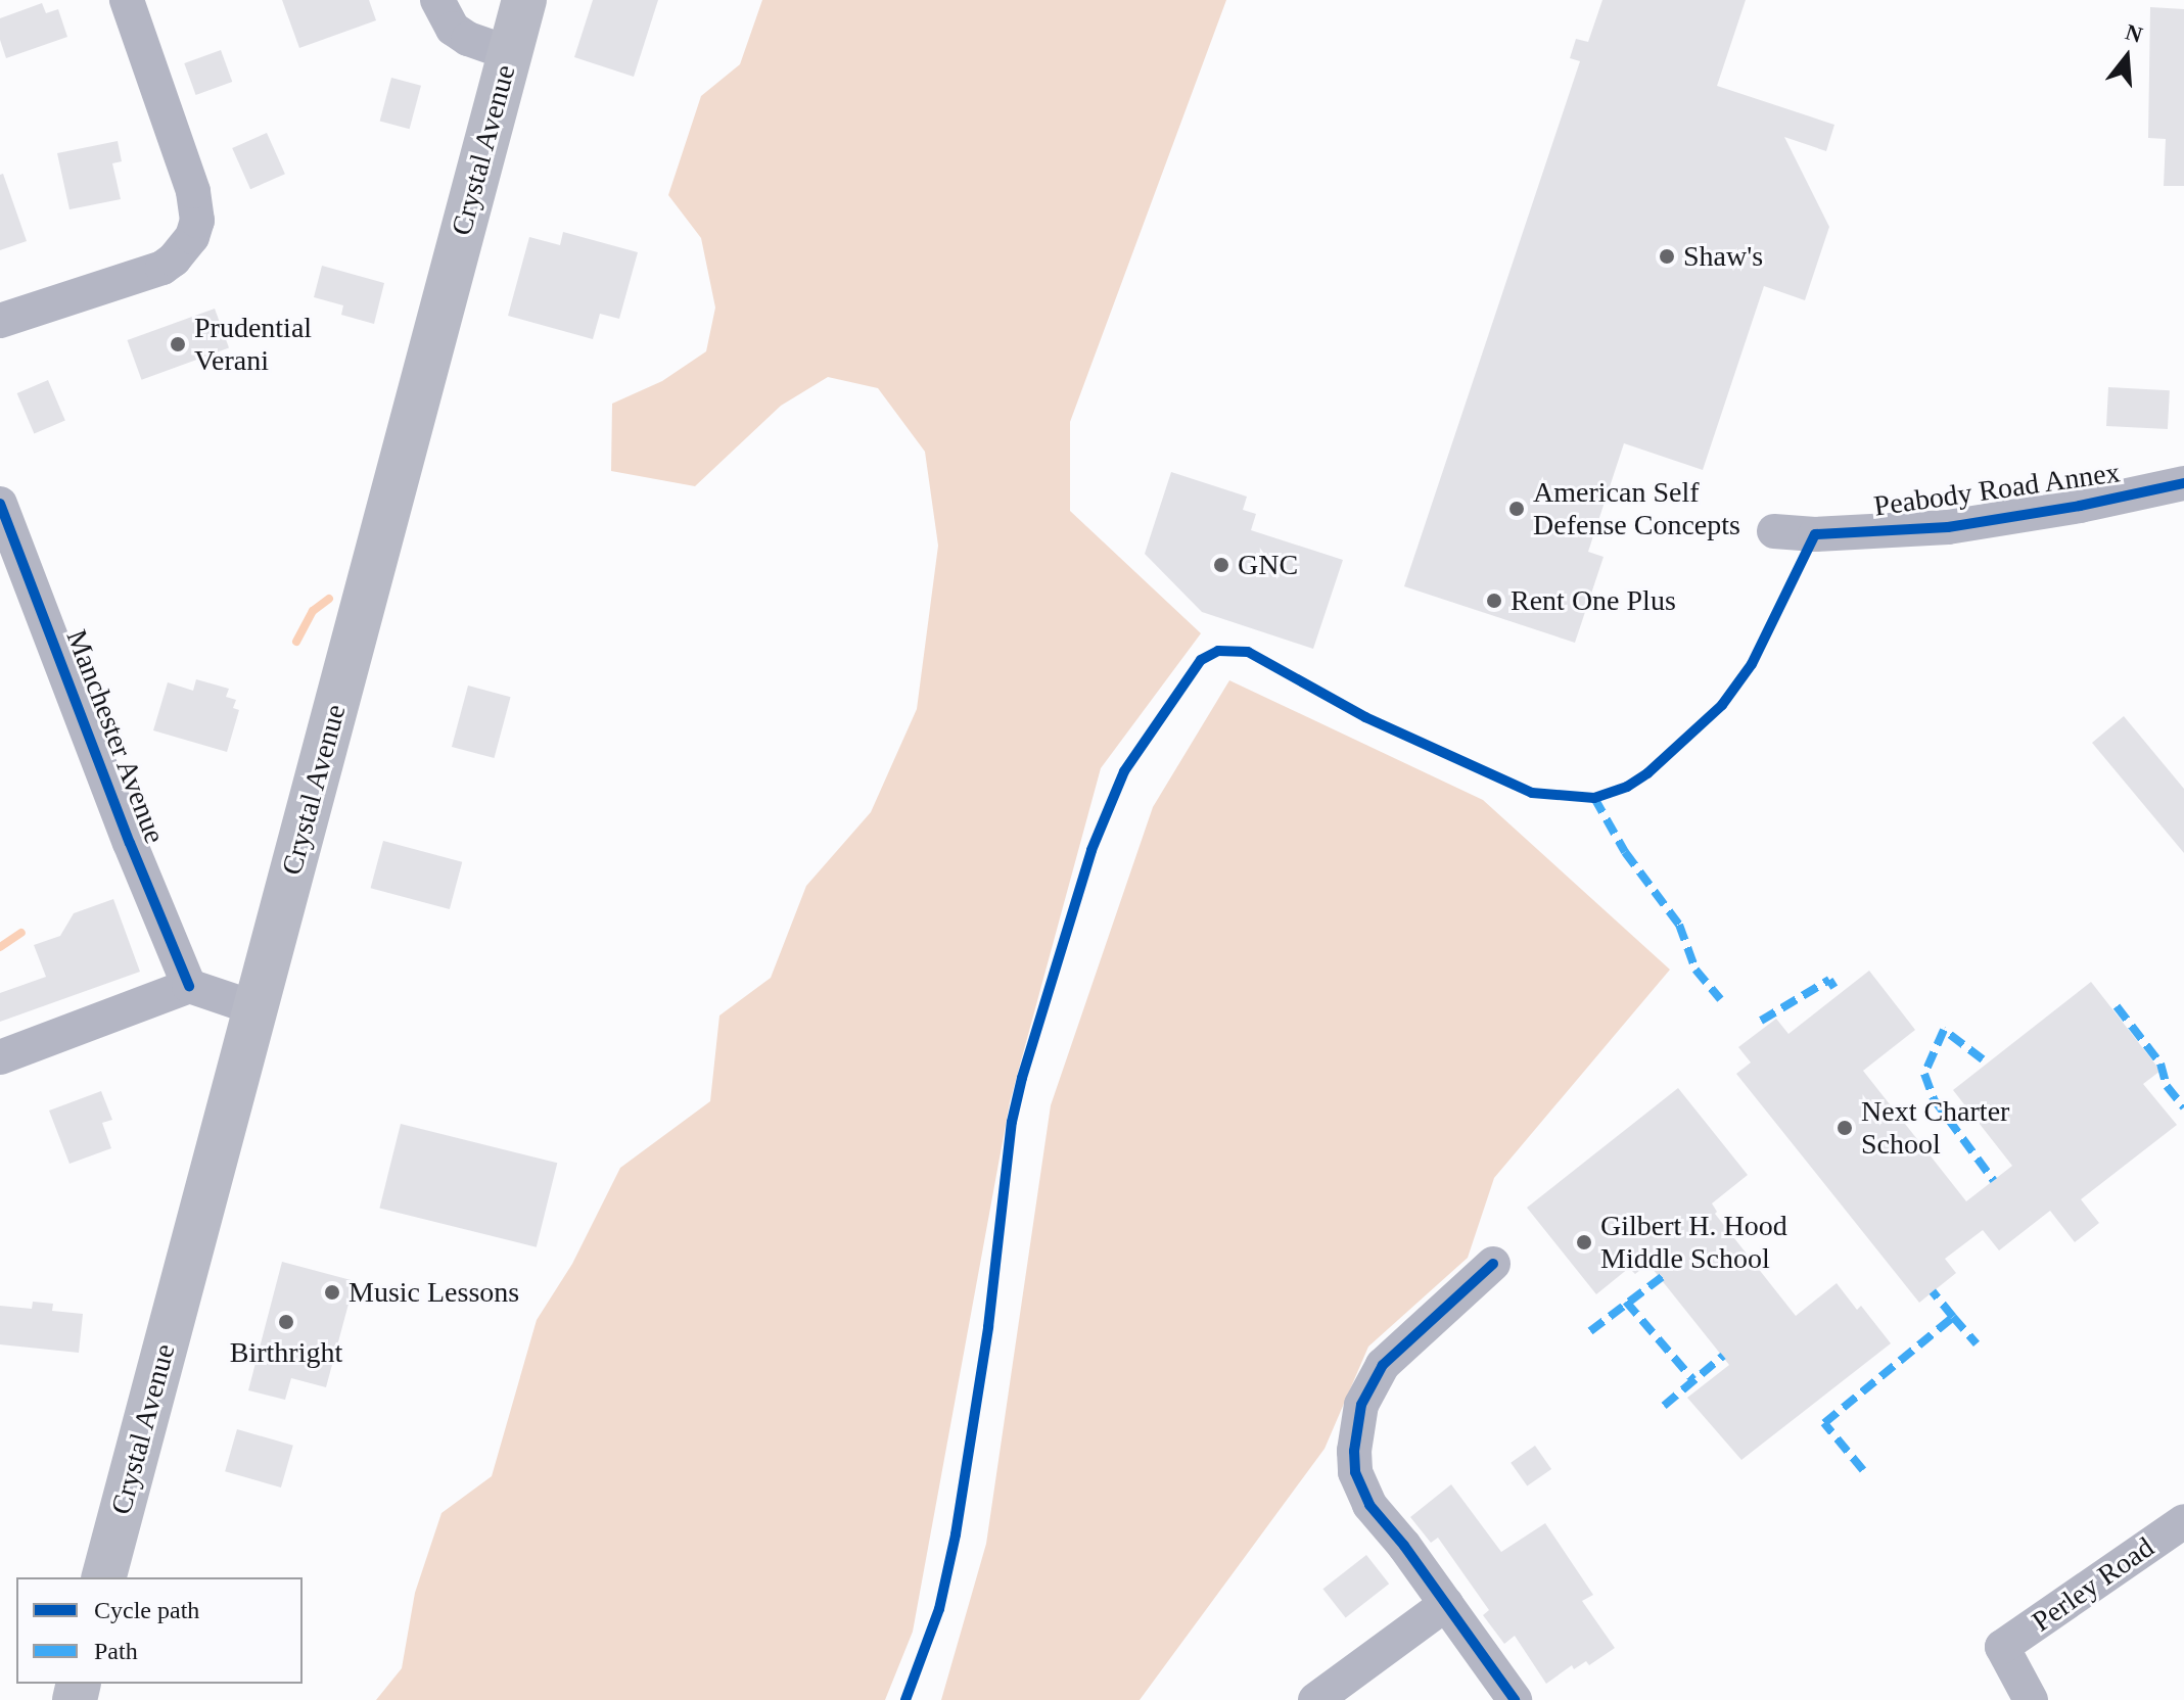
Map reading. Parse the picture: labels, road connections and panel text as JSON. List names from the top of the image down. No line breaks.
{"streets":{"main road":["Crystal Avenue"],"street":["Peabody Road Annex","Manchester Avenue","Perley Road"]},"places":["Shaw's","Prudential Verani","American Self Defense Concepts","GNC","Rent One Plus","Next Charter School","Gilbert H. Hood Middle School","Music Lessons","Birthright"],"legend":["Cycle path","Path"],"north":"top"}
